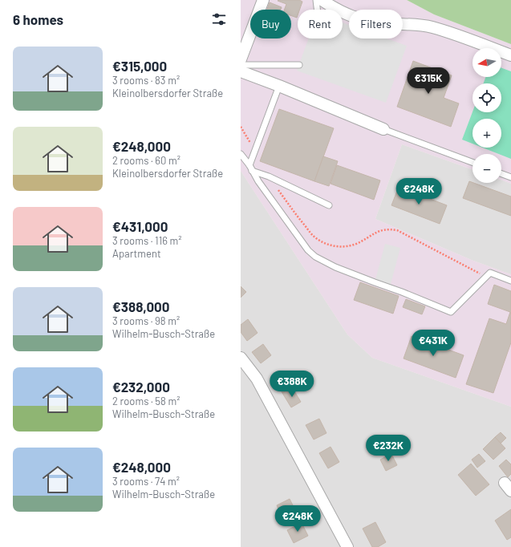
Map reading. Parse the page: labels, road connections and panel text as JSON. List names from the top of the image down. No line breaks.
{"north":"left","page":{"heading":"6 homes","chip":["Buy","Rent","Filters"],"list":[{"name":"€315,000","note":"3 rooms · 83 m² · Kleinolbersdorfer Straße"},{"name":"€248,000","note":"2 rooms · 60 m² · Kleinolbersdorfer Straße"},{"name":"€431,000","note":"3 rooms · 116 m² · Apartment"},{"name":"€388,000","note":"3 rooms · 98 m² · Wilhelm-Busch-Straße"},{"name":"€232,000","note":"2 rooms · 58 m² · Wilhelm-Busch-Straße"},{"name":"€248,000","note":"3 rooms · 74 m² · Wilhelm-Busch-Straße"}],"map_buttons":["+","−"],"price":["€315K","€248K","€431K","€388K","€232K","€248K"]}}
